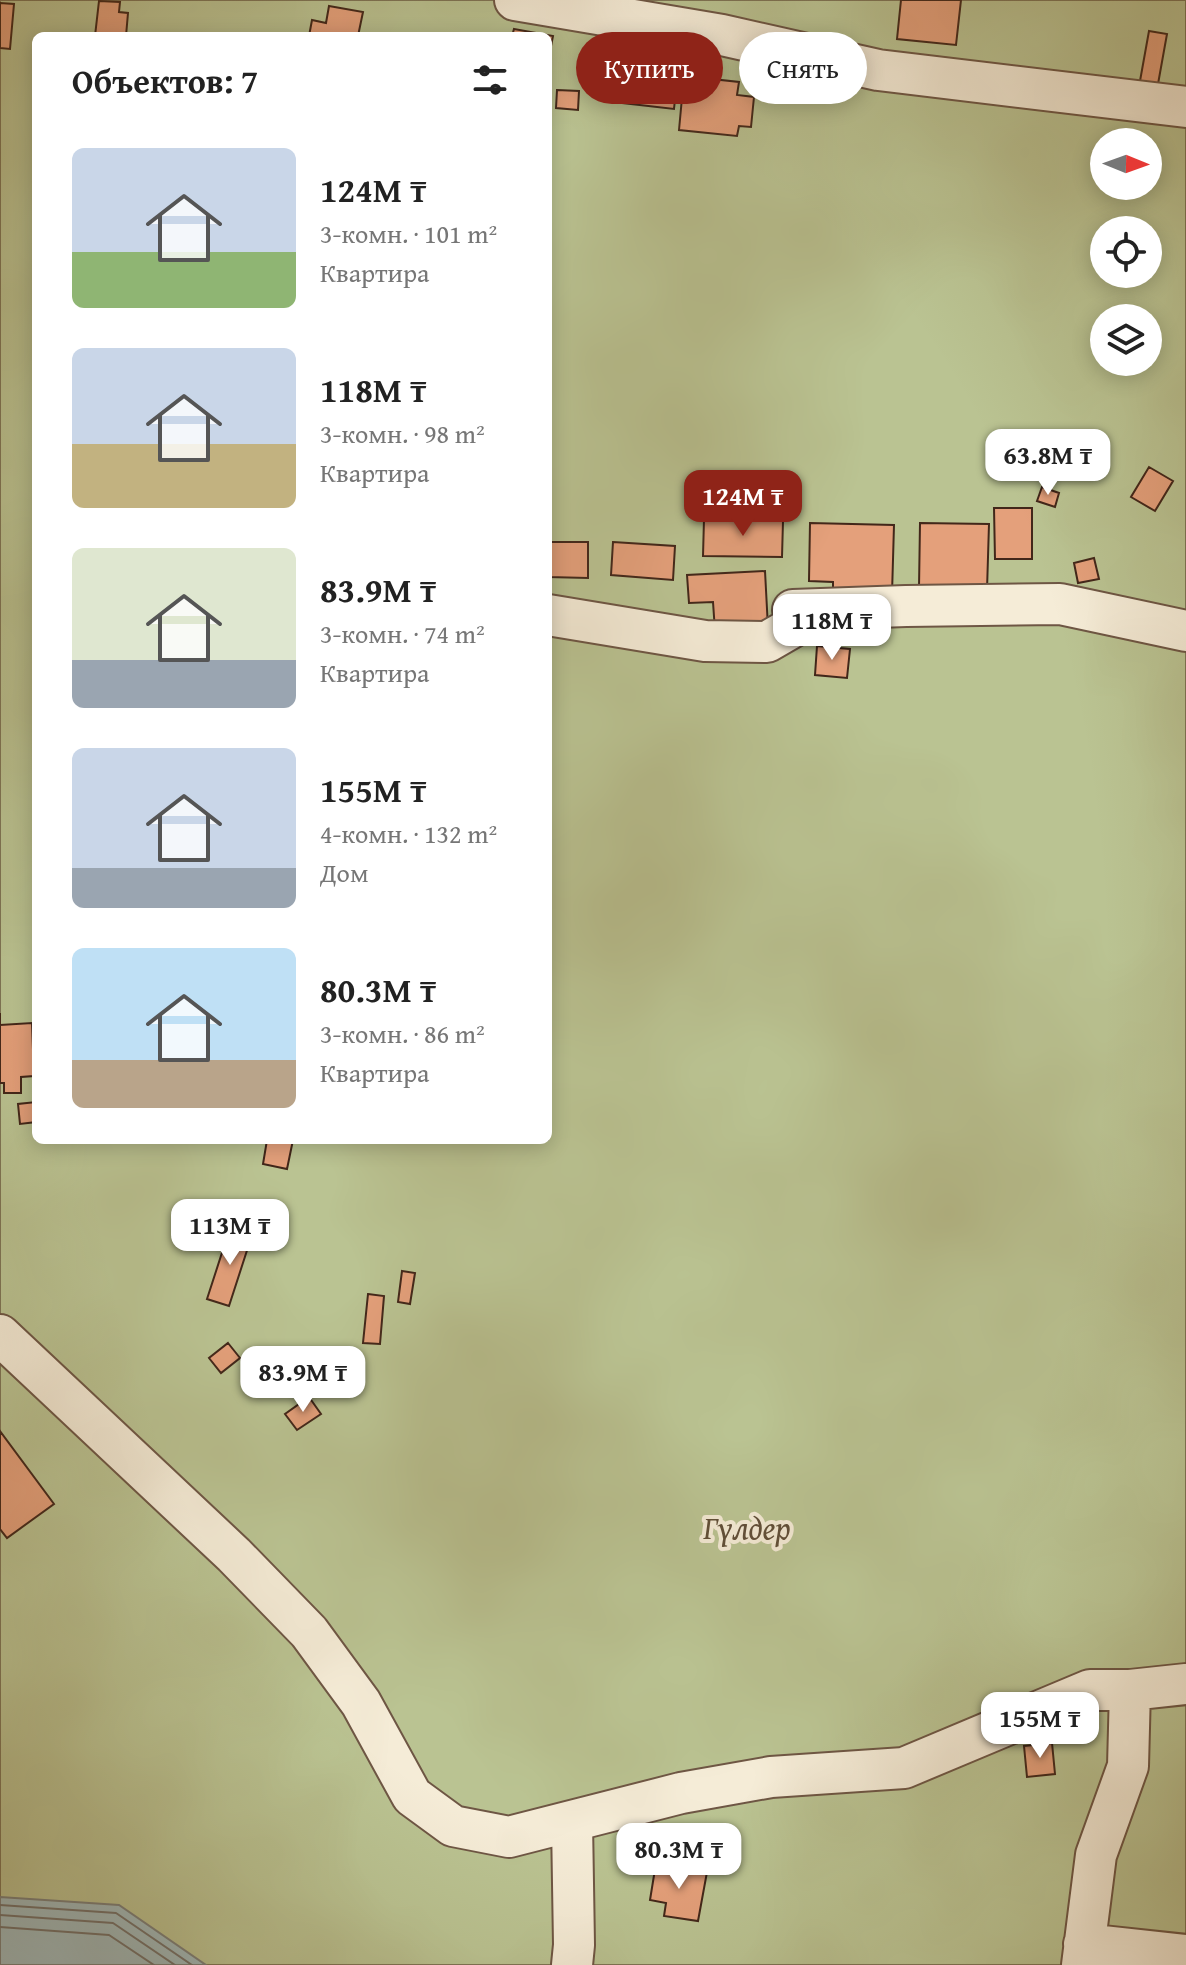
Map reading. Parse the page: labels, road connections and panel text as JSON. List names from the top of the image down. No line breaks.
{"parks":["Гүлдер"],"north":"right","page":{"chip":["Купить","Снять"],"heading":"Объектов: 7","list":[{"name":"124M ₸","note":"3-комн. · 101 m² · Квартира"},{"name":"118M ₸","note":"3-комн. · 98 m² · Квартира"},{"name":"83.9M ₸","note":"3-комн. · 74 m² · Квартира"},{"name":"155M ₸","note":"4-комн. · 132 m² · Дом"},{"name":"80.3M ₸","note":"3-комн. · 86 m² · Квартира"}],"price":["63.8M ₸","124M ₸","118M ₸","113M ₸","83.9M ₸","155M ₸","80.3M ₸"]}}
